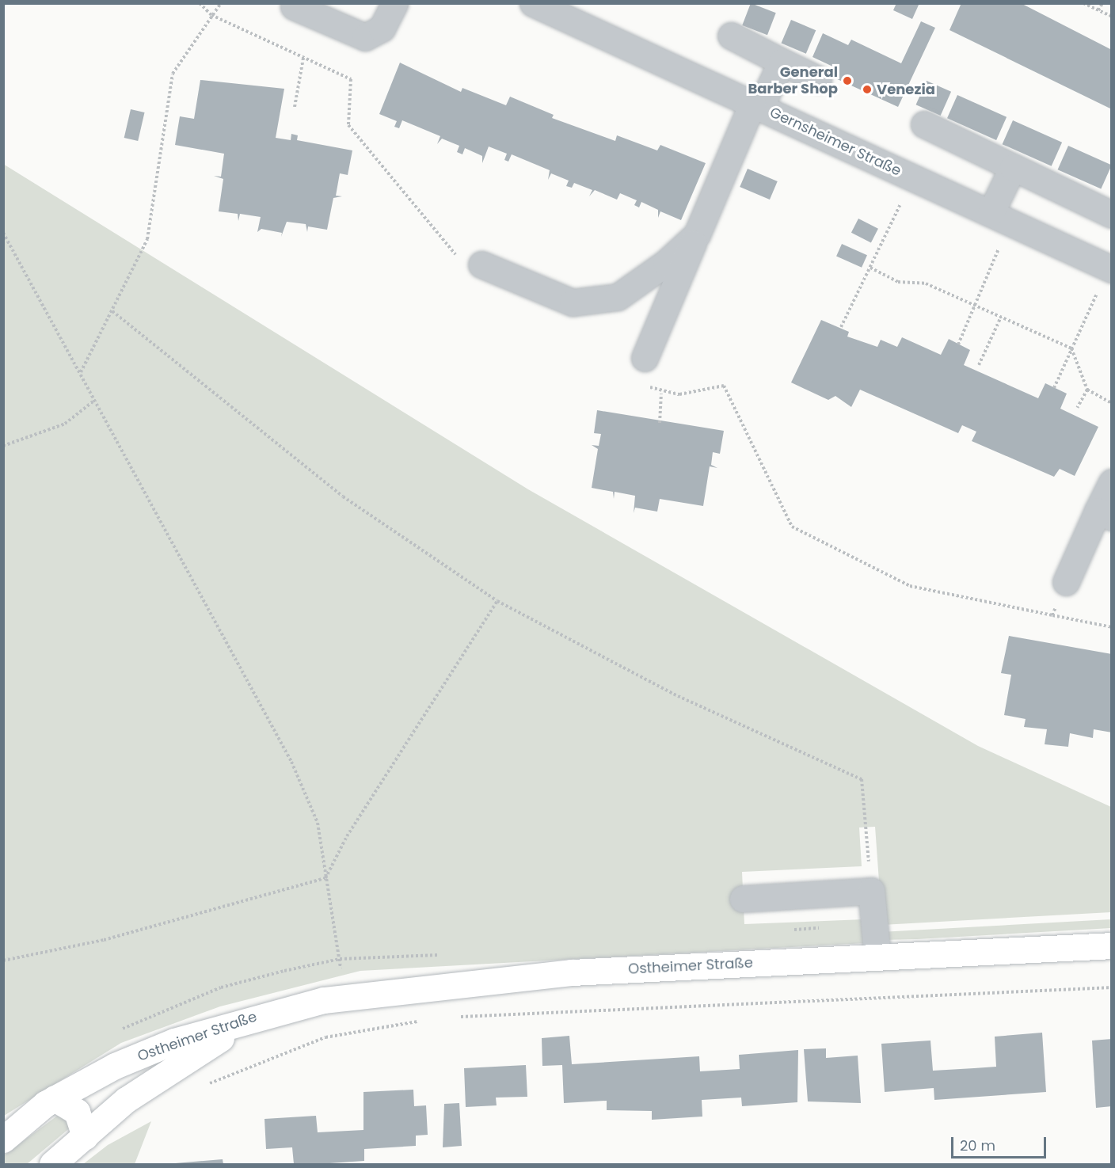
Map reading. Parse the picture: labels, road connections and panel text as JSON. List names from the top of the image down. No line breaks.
{"streets":{"main road":["Ostheimer Straße"],"street":["Gernsheimer Straße"]},"places":["General Barber Shop","Venezia"],"scale_bar":"20 m"}
